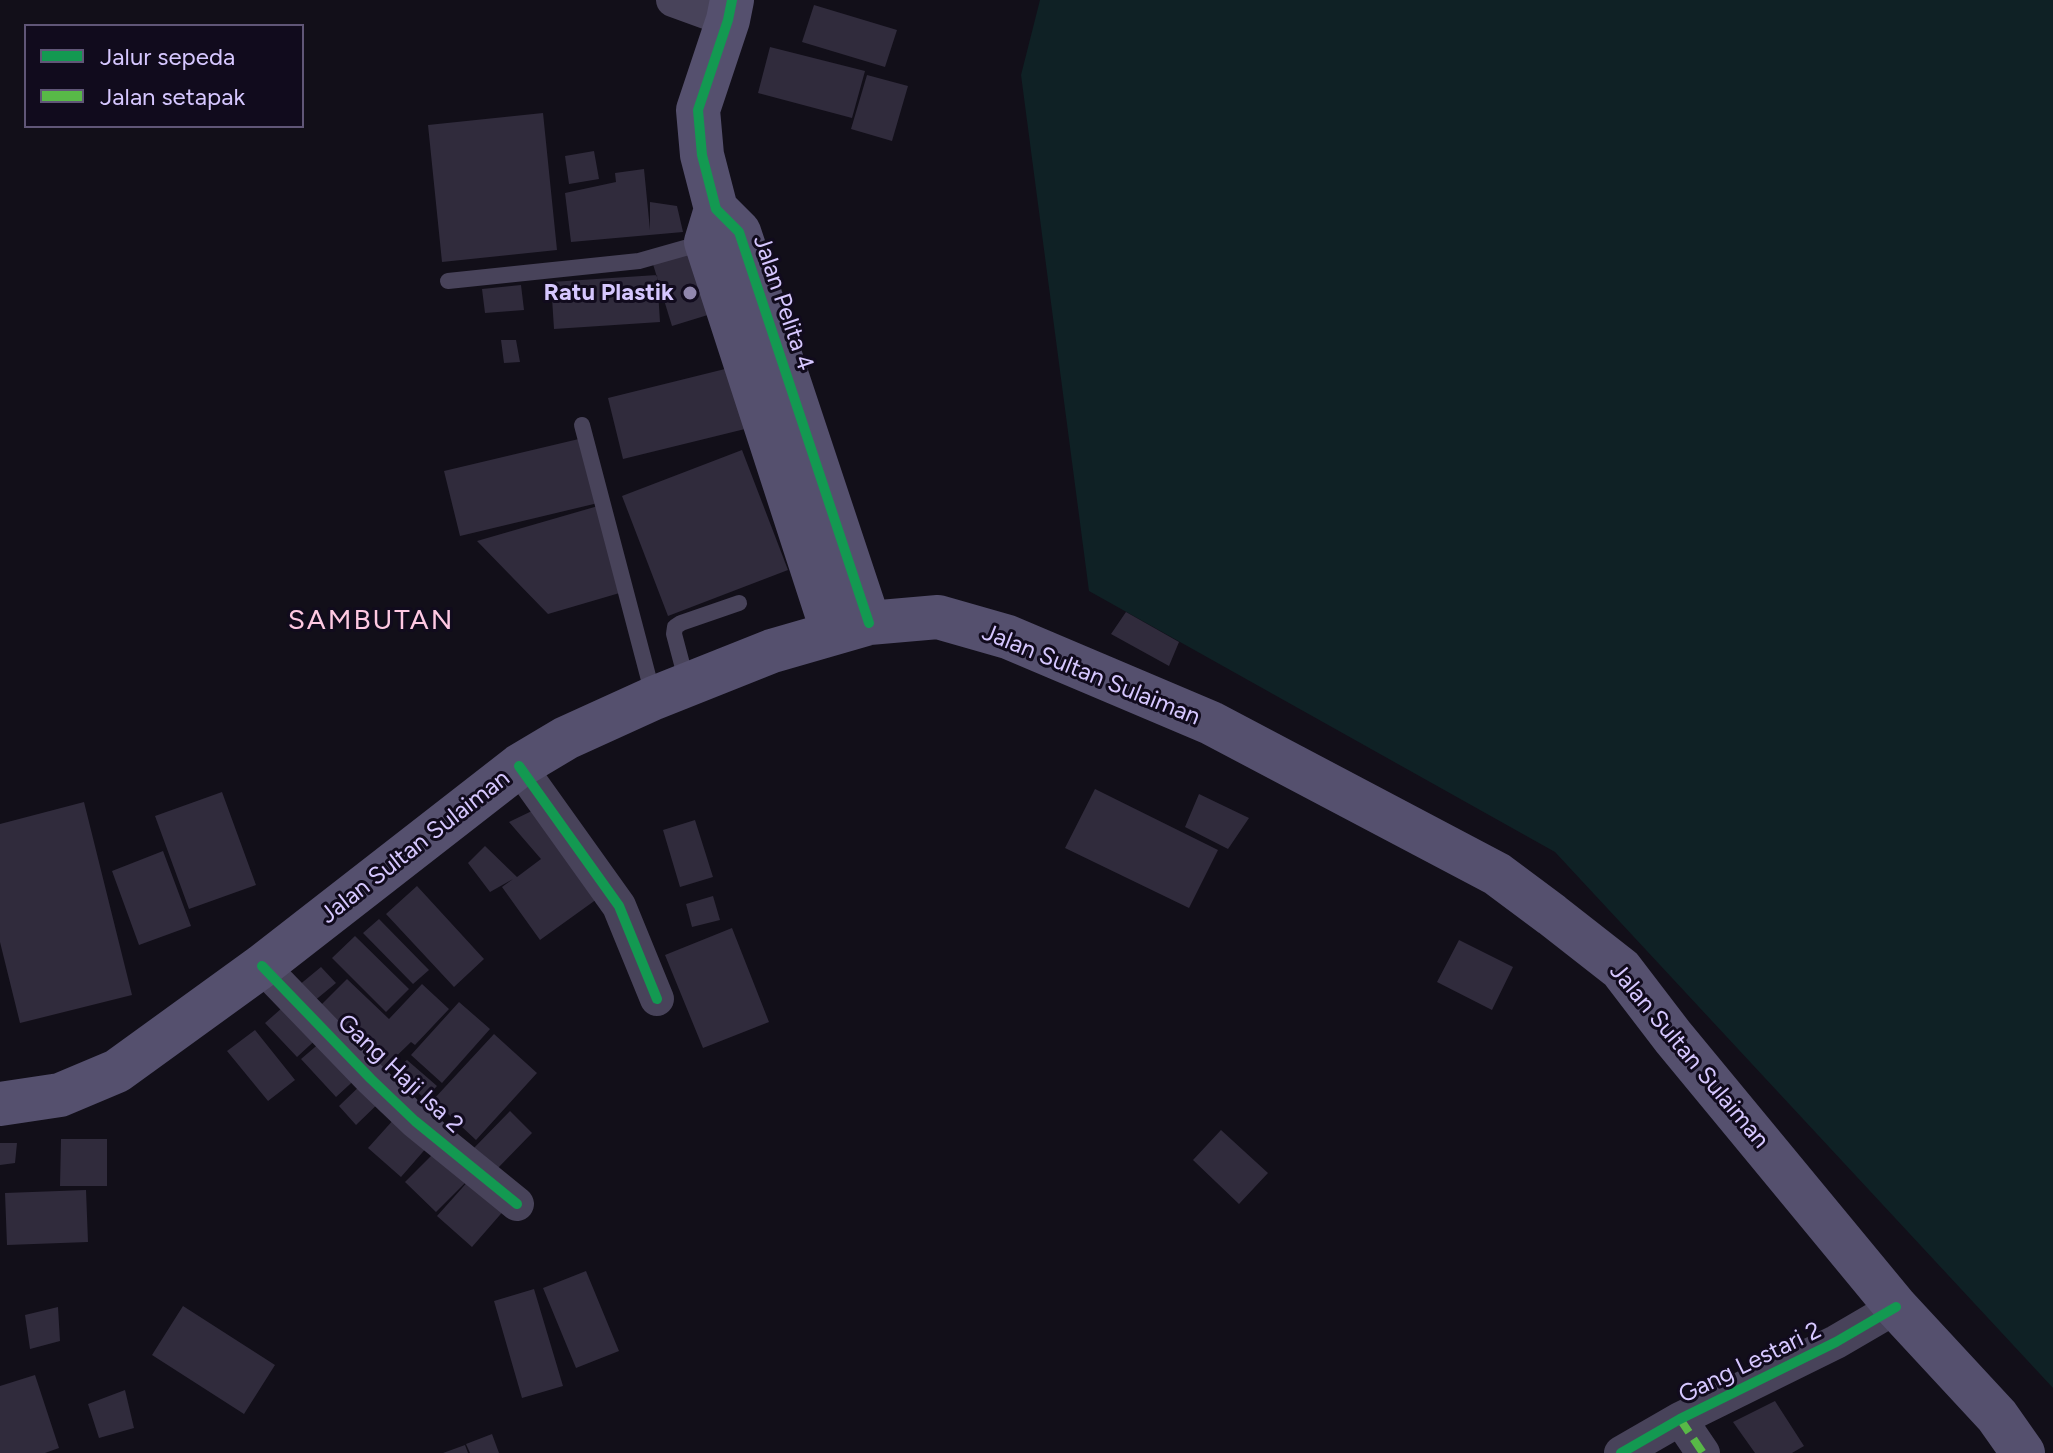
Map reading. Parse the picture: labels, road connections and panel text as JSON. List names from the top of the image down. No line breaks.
{"streets":{"main road":["Jalan Pelita 4","Jalan Sultan Sulaiman"],"street":["Gang Haji Isa 2","Gang Lestari 2"]},"crossings":[["Jalan Pelita 4","Jalan Sultan Sulaiman"],["Jalan Sultan Sulaiman","Gang Haji Isa 2"],["Jalan Sultan Sulaiman","Gang Lestari 2"]],"districts":["SAMBUTAN"],"places":["Ratu Plastik"],"legend":["Jalur sepeda","Jalan setapak"]}
